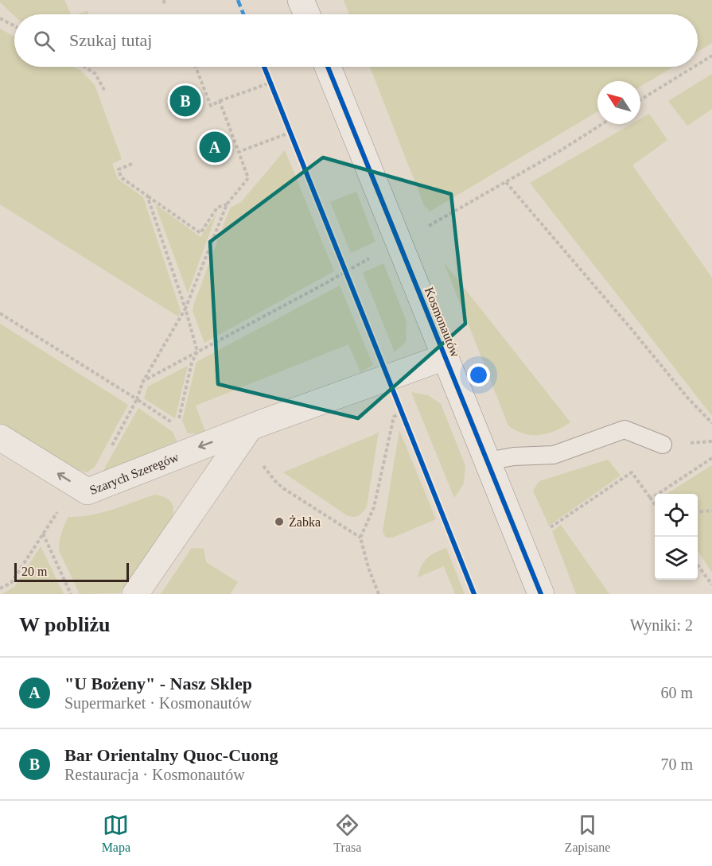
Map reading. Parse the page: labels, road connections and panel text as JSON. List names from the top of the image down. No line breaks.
{"streets":{"street":["Kosmonautów","Szarych Szeregów"]},"crossings":[["Kosmonautów","Szarych Szeregów"]],"one_way":["Szarych Szeregów"],"places":["Żabka"],"scale_bar":"20 m","north":"top left","page":{"search":"Szukaj tutaj","pins":["B","A"],"scale":"20 m","heading":["W pobliżu","Wyniki: 2"],"list":[{"mark":"A","name":"\"U Bożeny\" - Nasz Sklep","note":"Supermarket · Kosmonautów","value":"60 m"},{"mark":"B","name":"Bar Orientalny Quoc-Cuong","note":"Restauracja · Kosmonautów","value":"70 m"}],"nav":["Mapa","Trasa","Zapisane"]}}
